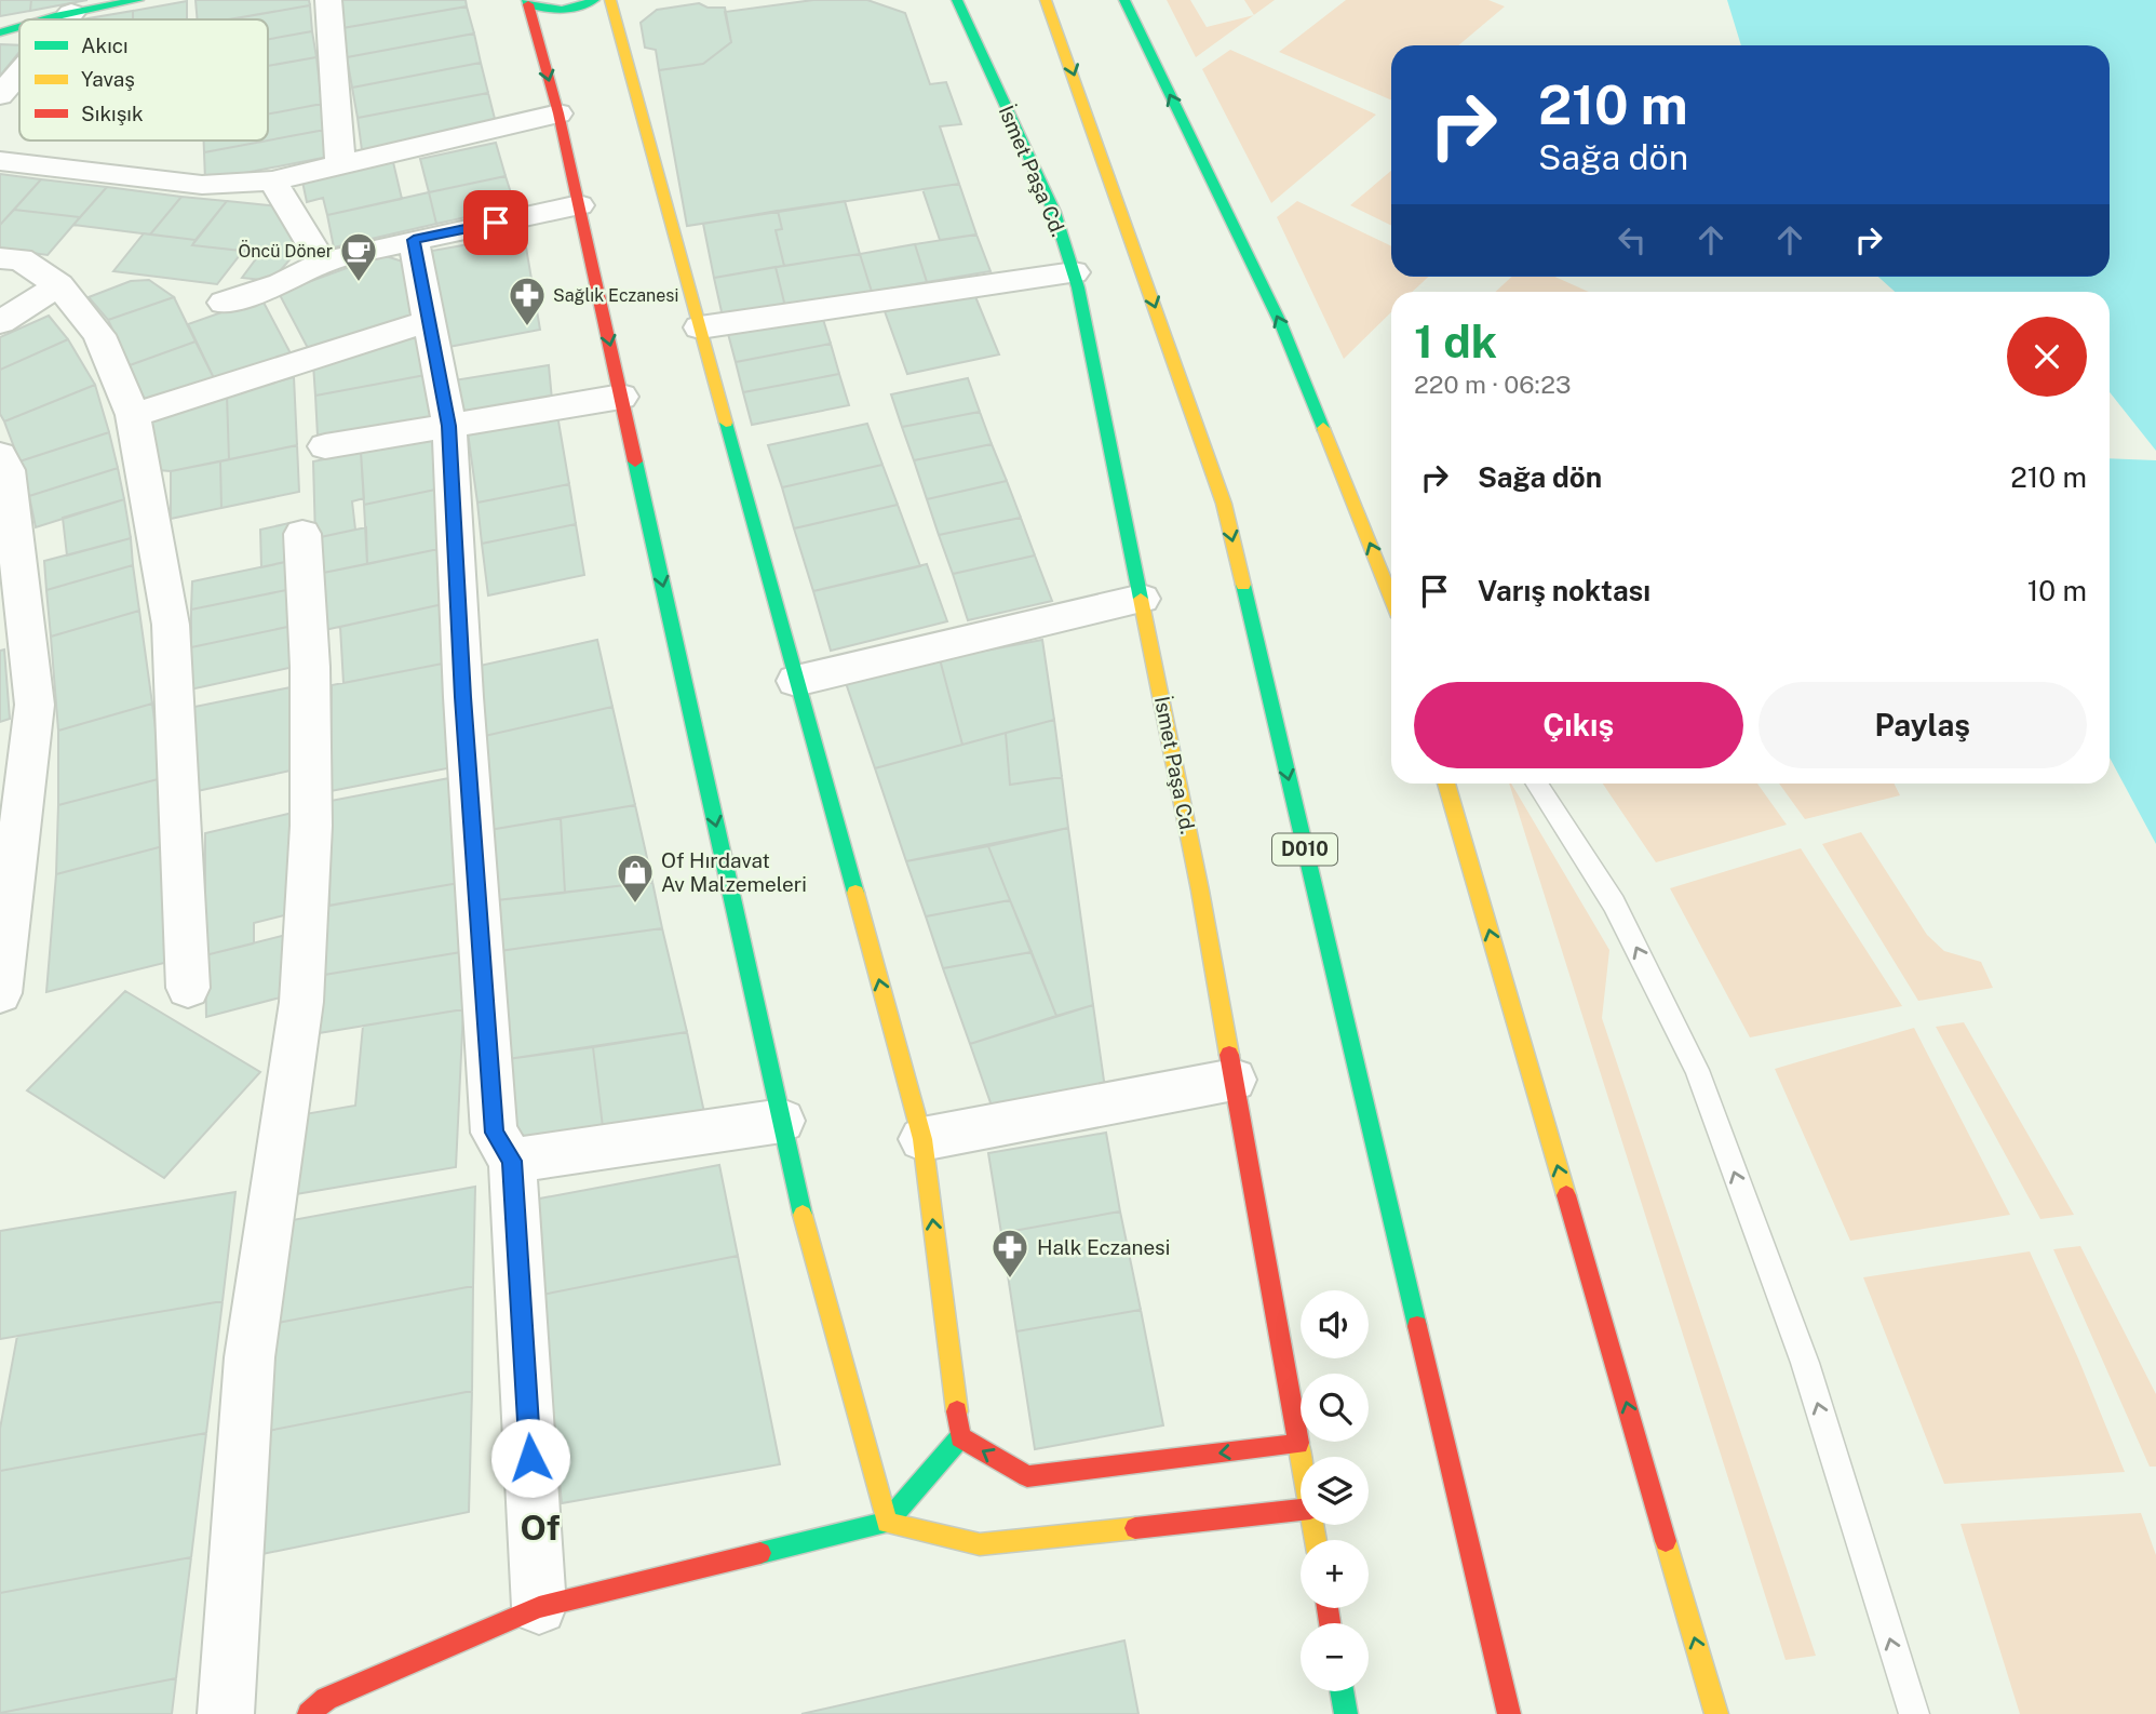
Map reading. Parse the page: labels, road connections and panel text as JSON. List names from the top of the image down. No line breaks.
{"streets":{"main road":["İsmet Paşa Cd.","D010"]},"districts":["Of"],"places":{"cafe":["Öncü Döner"],"pharmacy":["Sağlık Eczanesi","Halk Eczanesi"],"shop":["Of Hırdavat Av Malzemeleri"]},"legend":["Akıcı","Yavaş","Sıkışık"],"page":{"turn":["210 m","Sağa dön"],"heading":["1 dk","220 m · 06:23"],"list":[{"name":"Sağa dön","value":"210 m"},{"name":"Varış noktası","value":"10 m"}],"buttons":["Çıkış","Paylaş"],"map_buttons":["+","−"]}}
